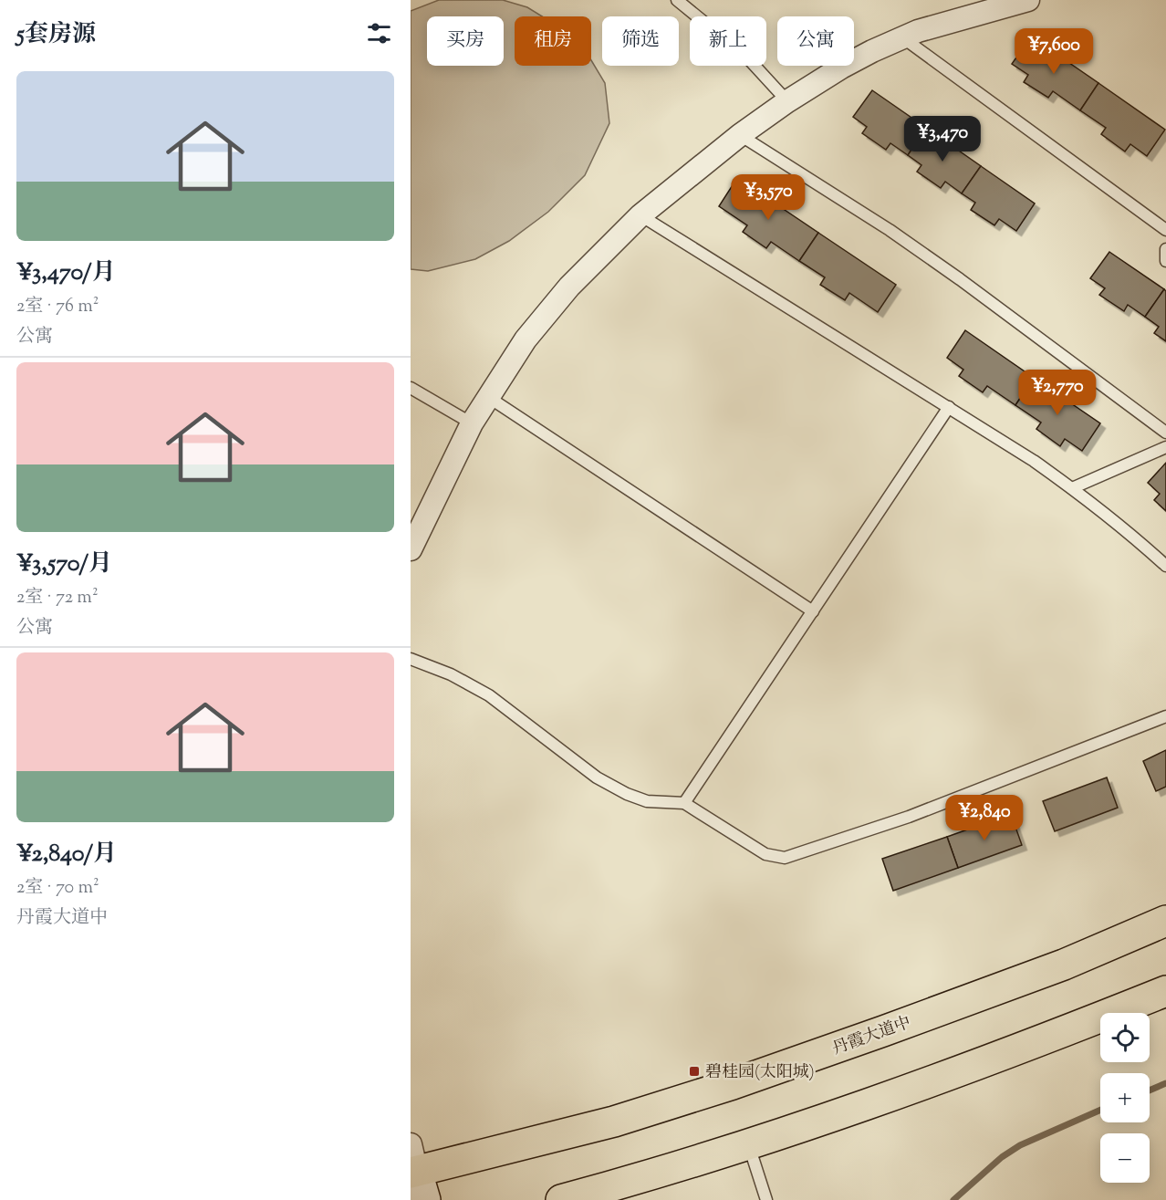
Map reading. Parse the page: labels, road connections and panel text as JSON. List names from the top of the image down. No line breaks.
{"streets":{"main road":["丹霞大道中"]},"places":{"transit":["碧桂园(太阳城)"]},"page":{"heading":"5套房源","chip":["买房","租房","筛选","新上","公寓"],"price":["¥7,600","¥3,470","¥3,570","¥2,770","¥2,840"],"list":[{"name":"¥3,470/月","note":"2室 · 76 m² · 公寓"},{"name":"¥3,570/月","note":"2室 · 72 m² · 公寓"},{"name":"¥2,840/月","note":"2室 · 70 m² · 丹霞大道中"}],"map_buttons":["+","−"]}}
